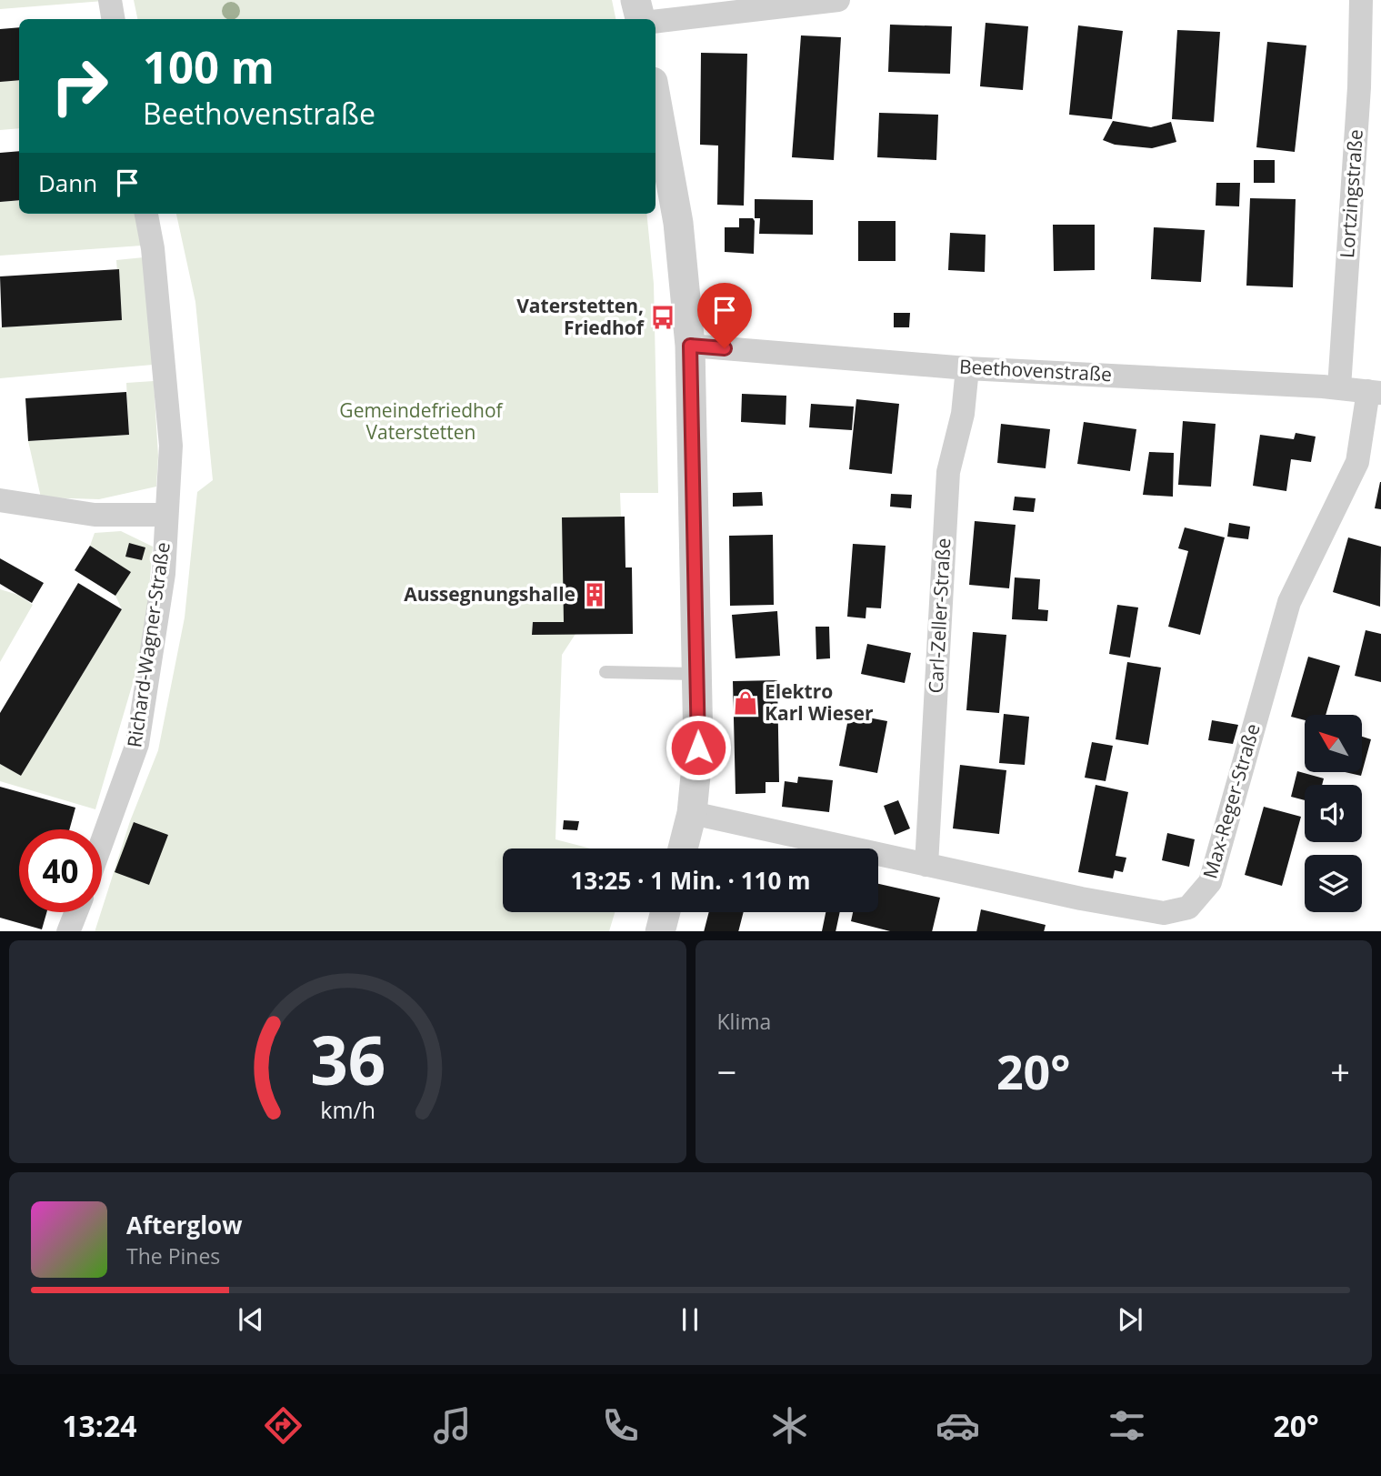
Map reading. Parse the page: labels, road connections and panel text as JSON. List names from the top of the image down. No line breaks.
{"streets":{"street":["Lortzingstraße","Beethovenstraße","Carl-Zeller-Straße","Richard-Wagner-Straße","Max-Reger-Straße"]},"crossings":[["Lortzingstraße","Beethovenstraße"],["Beethovenstraße","Carl-Zeller-Straße"],["Beethovenstraße","Max-Reger-Straße"],["Carl-Zeller-Straße","Max-Reger-Straße"]],"parks":["Gemeindefriedhof Vaterstetten"],"places":{"bus stop":["Vaterstetten, Friedhof"],"building":["Aussegnungshalle"],"shop":["Elektro Karl Wieser"]},"north":"top left","page":{"turn":["100 m","Beethovenstraße"],"then":"Dann","limit":"40","trip":"13:25 · 1 Min. · 110 m","tile":"Klima","heat":["−","20°","+"],"song":["Afterglow","The Pines"],"tabs":["13:24","20°"],"gauge":["36","km/h"]}}
